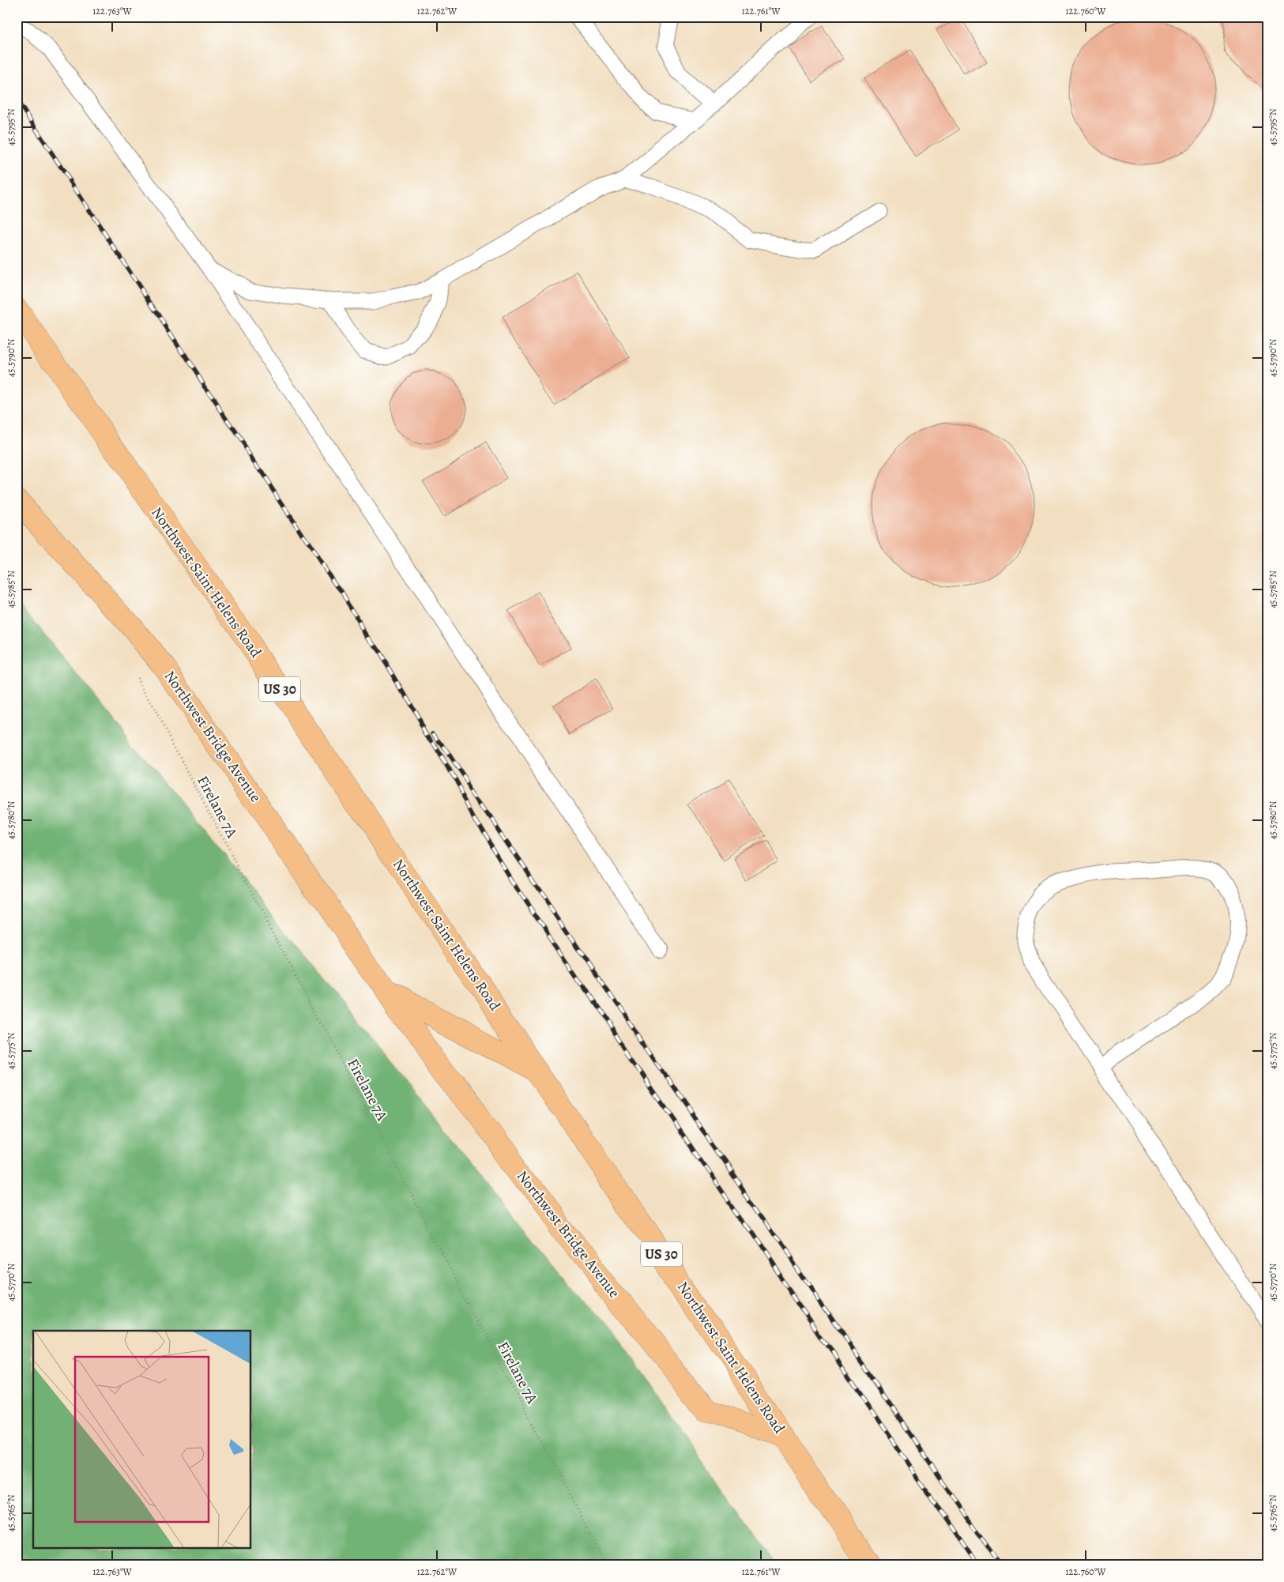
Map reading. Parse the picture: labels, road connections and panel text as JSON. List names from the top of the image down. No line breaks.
{"streets":{"main road":["Northwest Saint Helens Road","US 30","Northwest Bridge Avenue"],"path":["Firelane 7A"]},"crossings":[["Northwest Saint Helens Road","Northwest Bridge Avenue"]],"coordinates":["122.763°W","122.762°W","122.761°W","122.760°W","45.5795°N","45.5790°N","45.5785°N","45.5780°N","45.5775°N","45.5770°N","45.5765°N"]}
